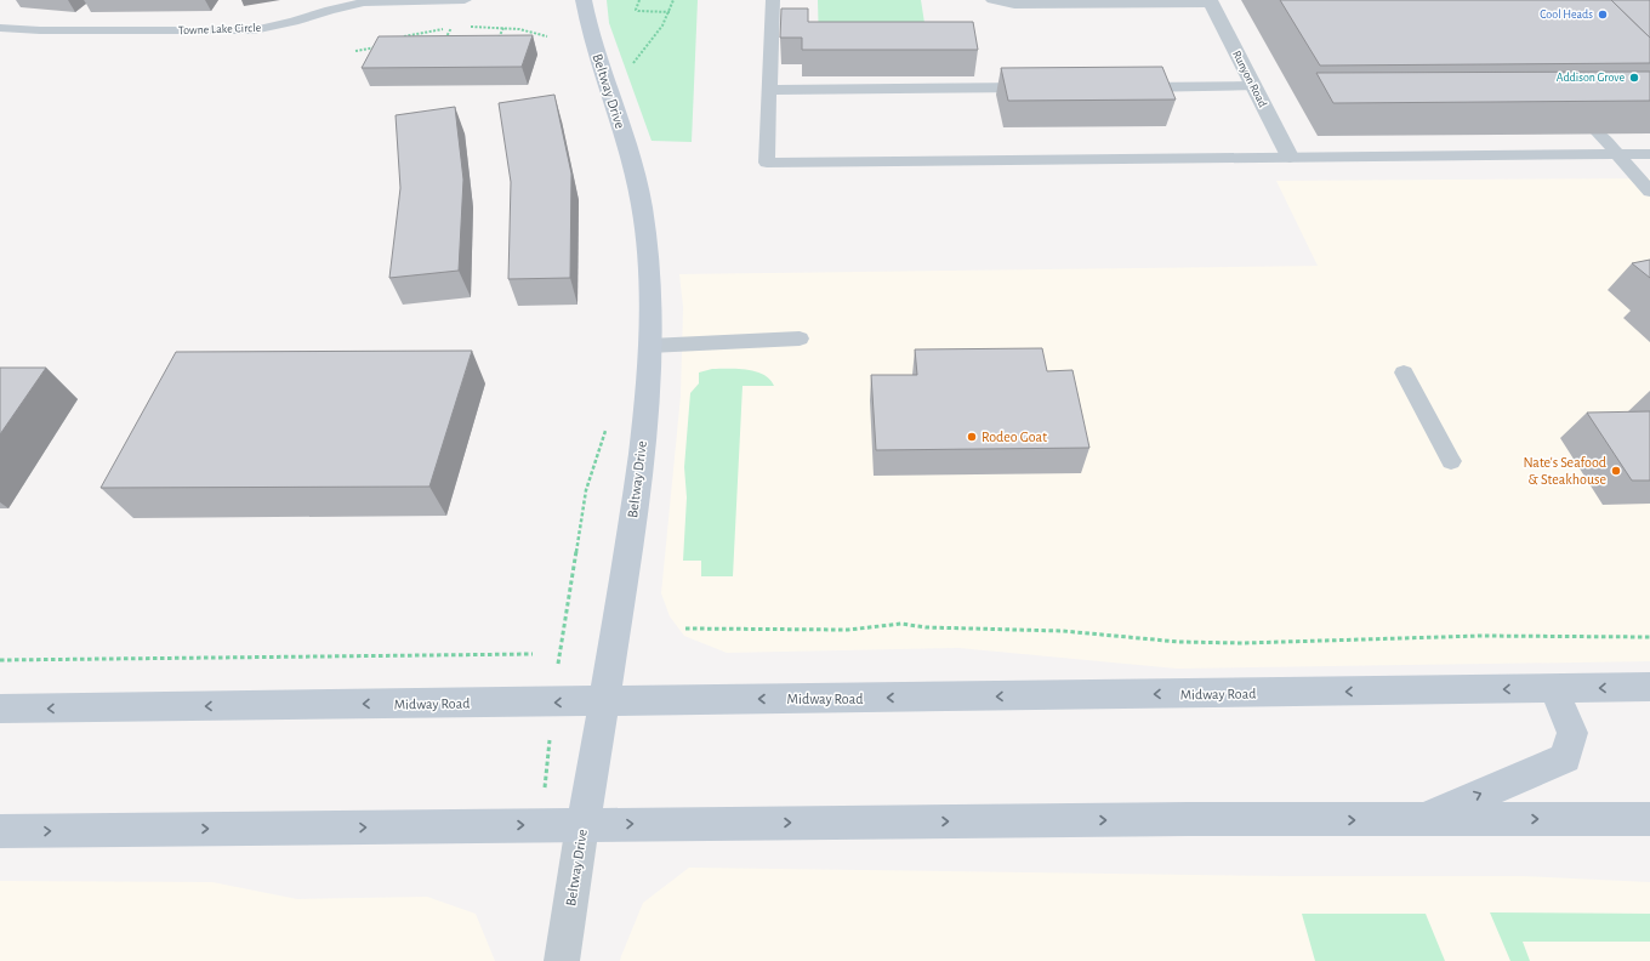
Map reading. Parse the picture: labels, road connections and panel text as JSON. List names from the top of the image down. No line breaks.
{"streets":{"main road":["Beltway Drive","Midway Road"],"street":["Runyon Road"],"lane":["Towne Lake Circle"]},"crossings":[["Beltway Drive","Midway Road"]],"places":["Cool Heads","Addison Grove","Rodeo Goat","Nate's Seafood & Steakhouse"]}
